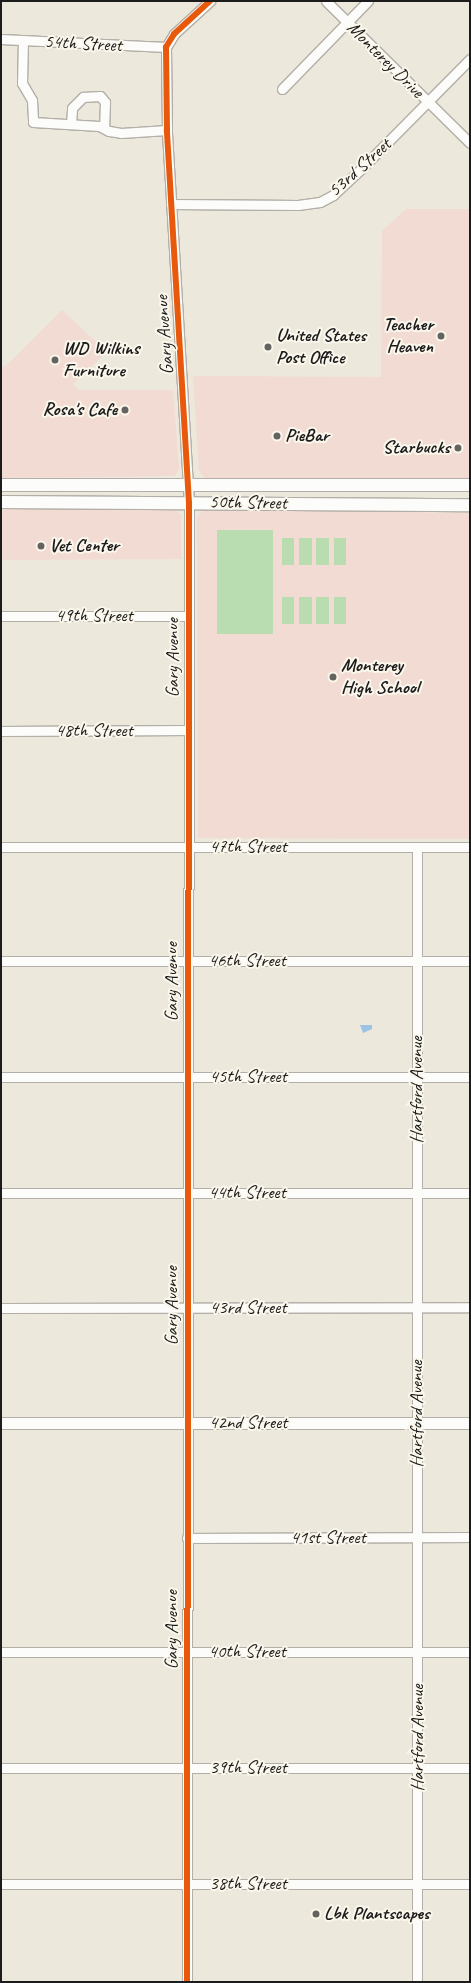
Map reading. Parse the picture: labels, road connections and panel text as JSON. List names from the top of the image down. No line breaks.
{"streets":{"main road":["50th Street"],"street":["54th Street","Monterey Drive","53rd Street","Gary Avenue","49th Street","48th Street","47th Street","46th Street","45th Street","Hartford Avenue","44th Street","43rd Street","42nd Street","41st Street","40th Street","39th Street","38th Street"]},"crossings":[["54th Street","Gary Avenue"],["Monterey Drive","53rd Street"],["53rd Street","Gary Avenue"],["Gary Avenue","50th Street"],["Gary Avenue","49th Street"],["Gary Avenue","48th Street"],["Gary Avenue","47th Street"],["Gary Avenue","46th Street"],["Gary Avenue","45th Street"],["Gary Avenue","44th Street"],["Gary Avenue","43rd Street"],["Gary Avenue","42nd Street"],["Gary Avenue","41st Street"],["Gary Avenue","40th Street"],["Gary Avenue","39th Street"],["Gary Avenue","38th Street"],["47th Street","Hartford Avenue"],["46th Street","Hartford Avenue"],["45th Street","Hartford Avenue"],["Hartford Avenue","44th Street"],["Hartford Avenue","43rd Street"],["Hartford Avenue","42nd Street"],["Hartford Avenue","41st Street"],["Hartford Avenue","40th Street"],["Hartford Avenue","39th Street"],["Hartford Avenue","38th Street"]],"places":["Teacher Heaven","United States Post Office","WD Wilkins Furniture","Rosa's Cafe","PieBar","Starbucks","Vet Center","Monterey High School","Lbk Plantscapes"]}
